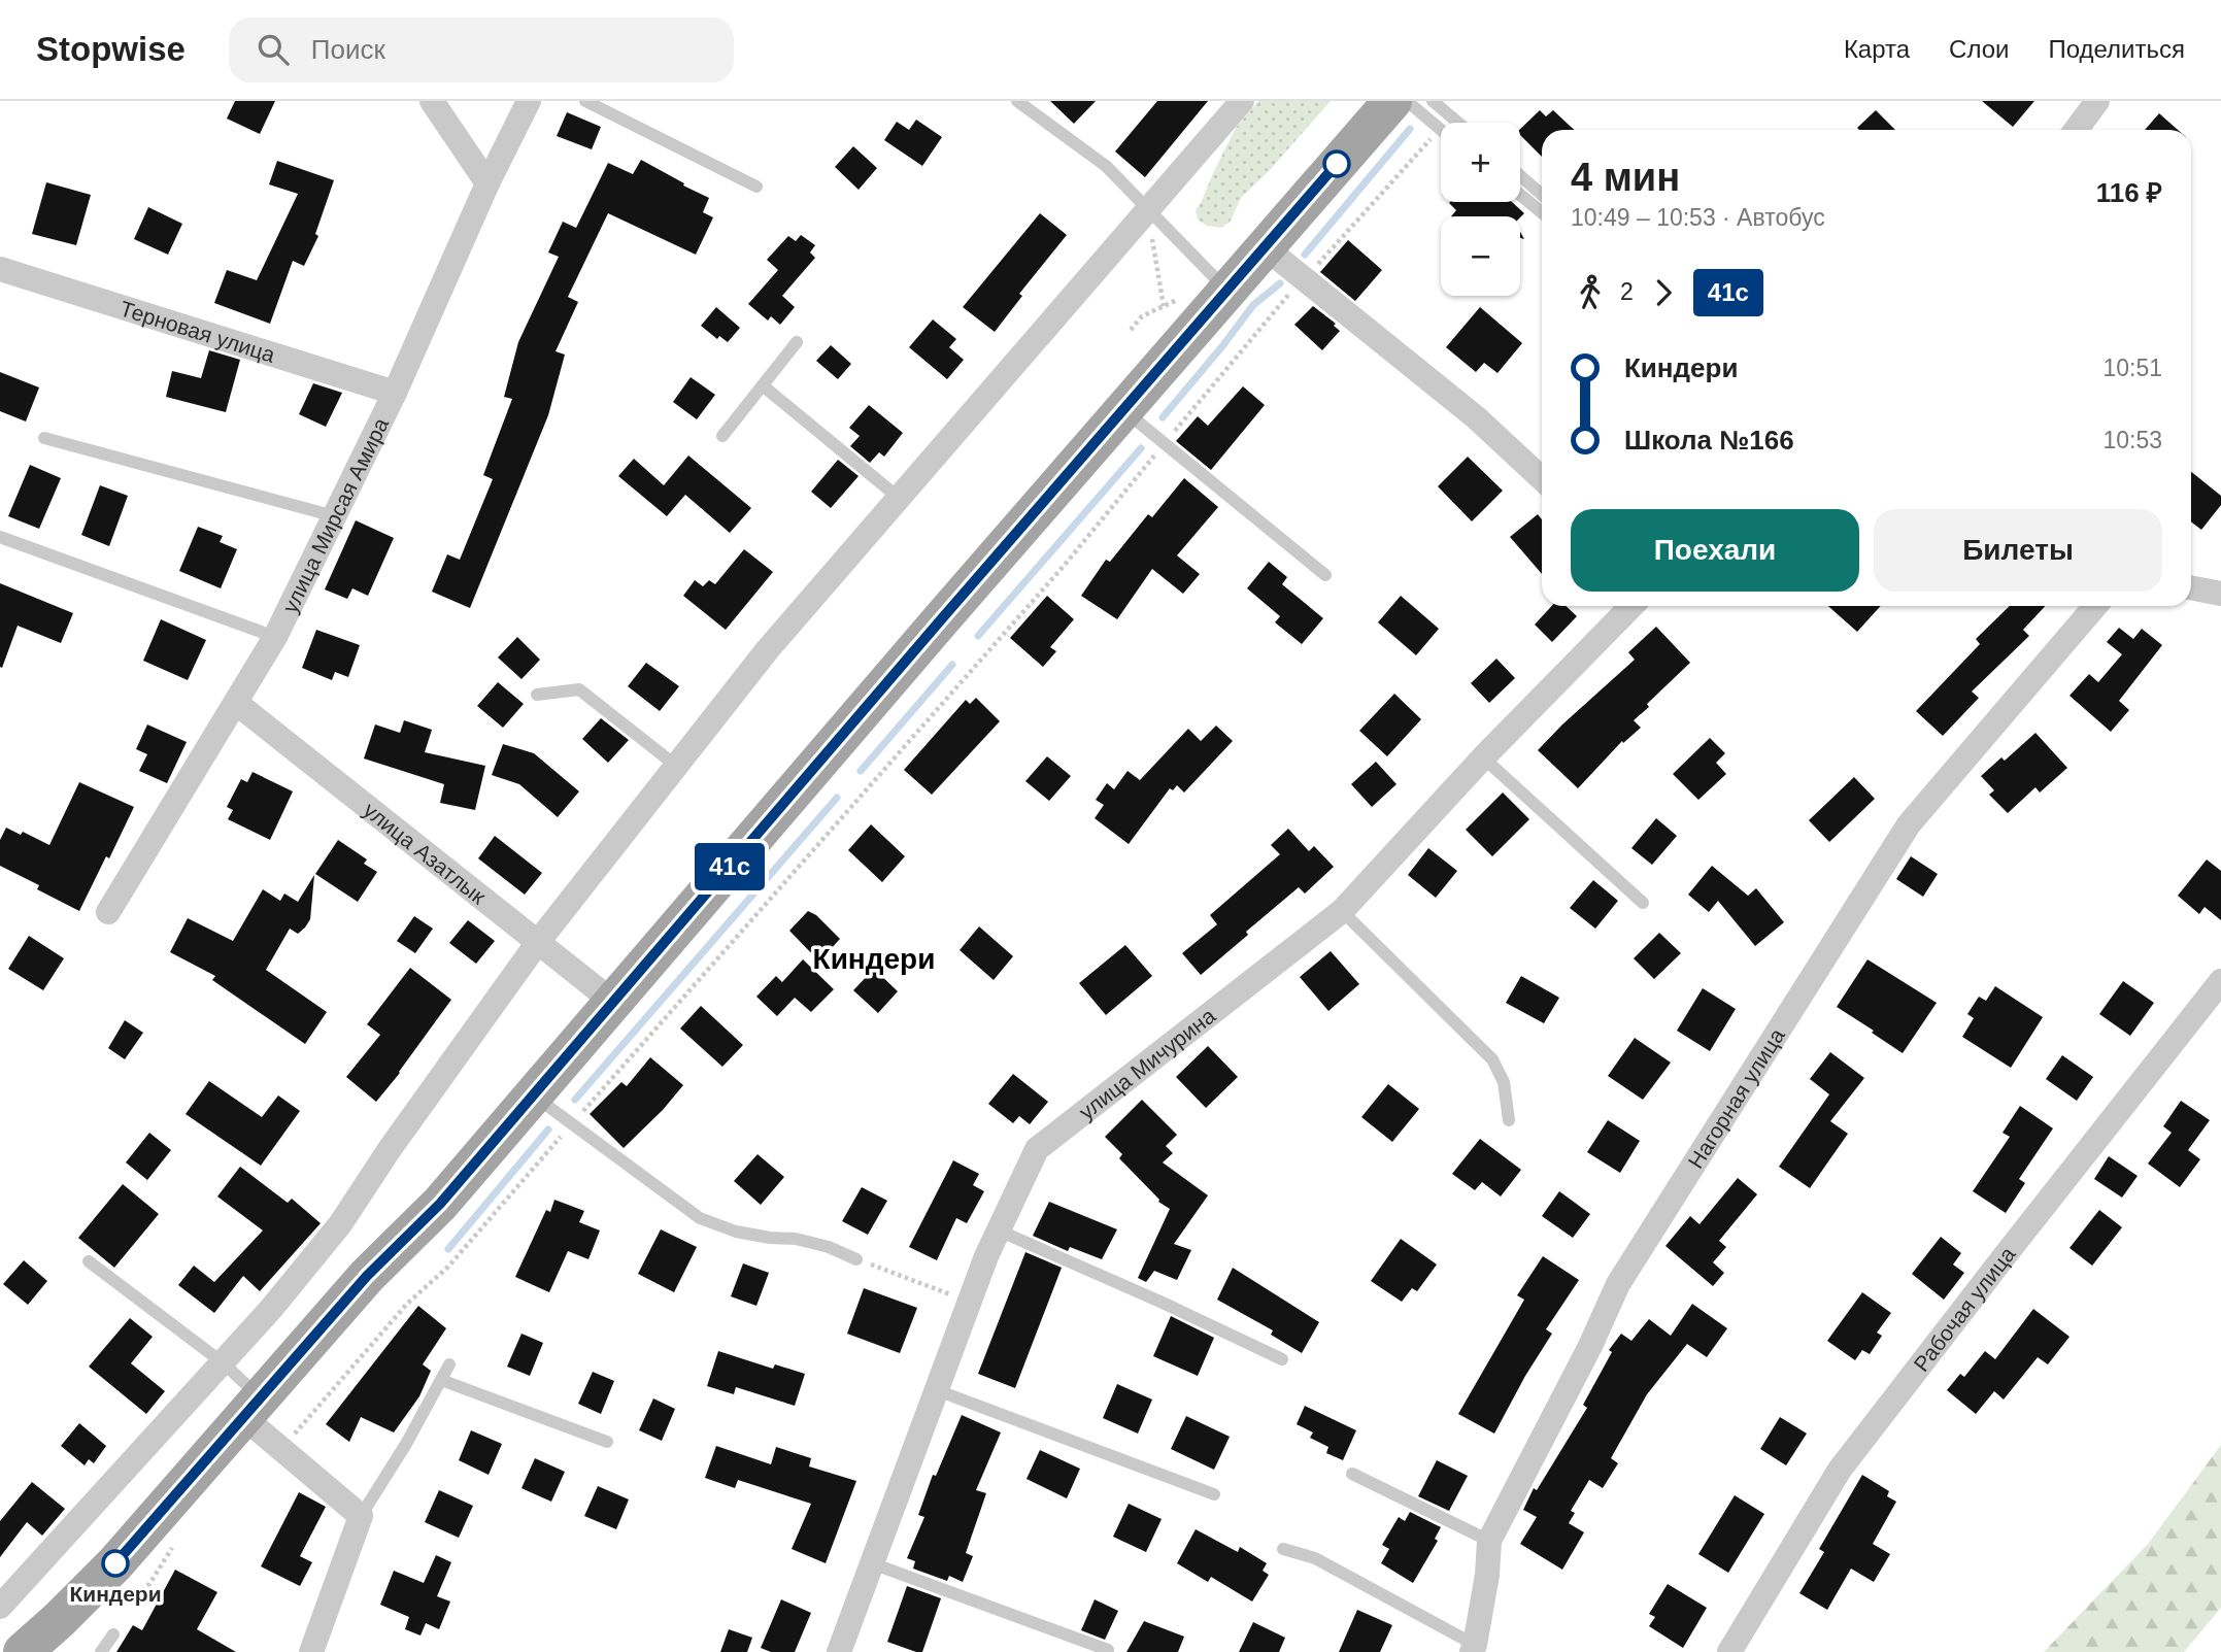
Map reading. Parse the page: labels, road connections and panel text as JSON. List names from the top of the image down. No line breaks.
{"streets":{"street":["Терновая улица","улица Мирсая Амира","улица Азатлык","улица Мичурина","Нагорная улица","Рабочая улица"]},"crossings":[["Терновая улица","улица Мирсая Амира"],["улица Мирсая Амира","улица Азатлык"]],"districts":["Киндери"],"places":["Киндери"],"lines":["bus line 41с"],"page":{"header":"Stopwise","search":"Поиск","nav":["Карта","Слои","Поделиться"],"on_map":"41с","map_buttons":["+","−"],"heading":["4 мин","10:49 – 10:53 · Автобус","116 ₽"],"legs":["2","41с"],"list":[{"name":"Киндери","value":"10:51"},{"name":"Школа №166","value":"10:53"}],"buttons":["Поехали","Билеты"]}}
